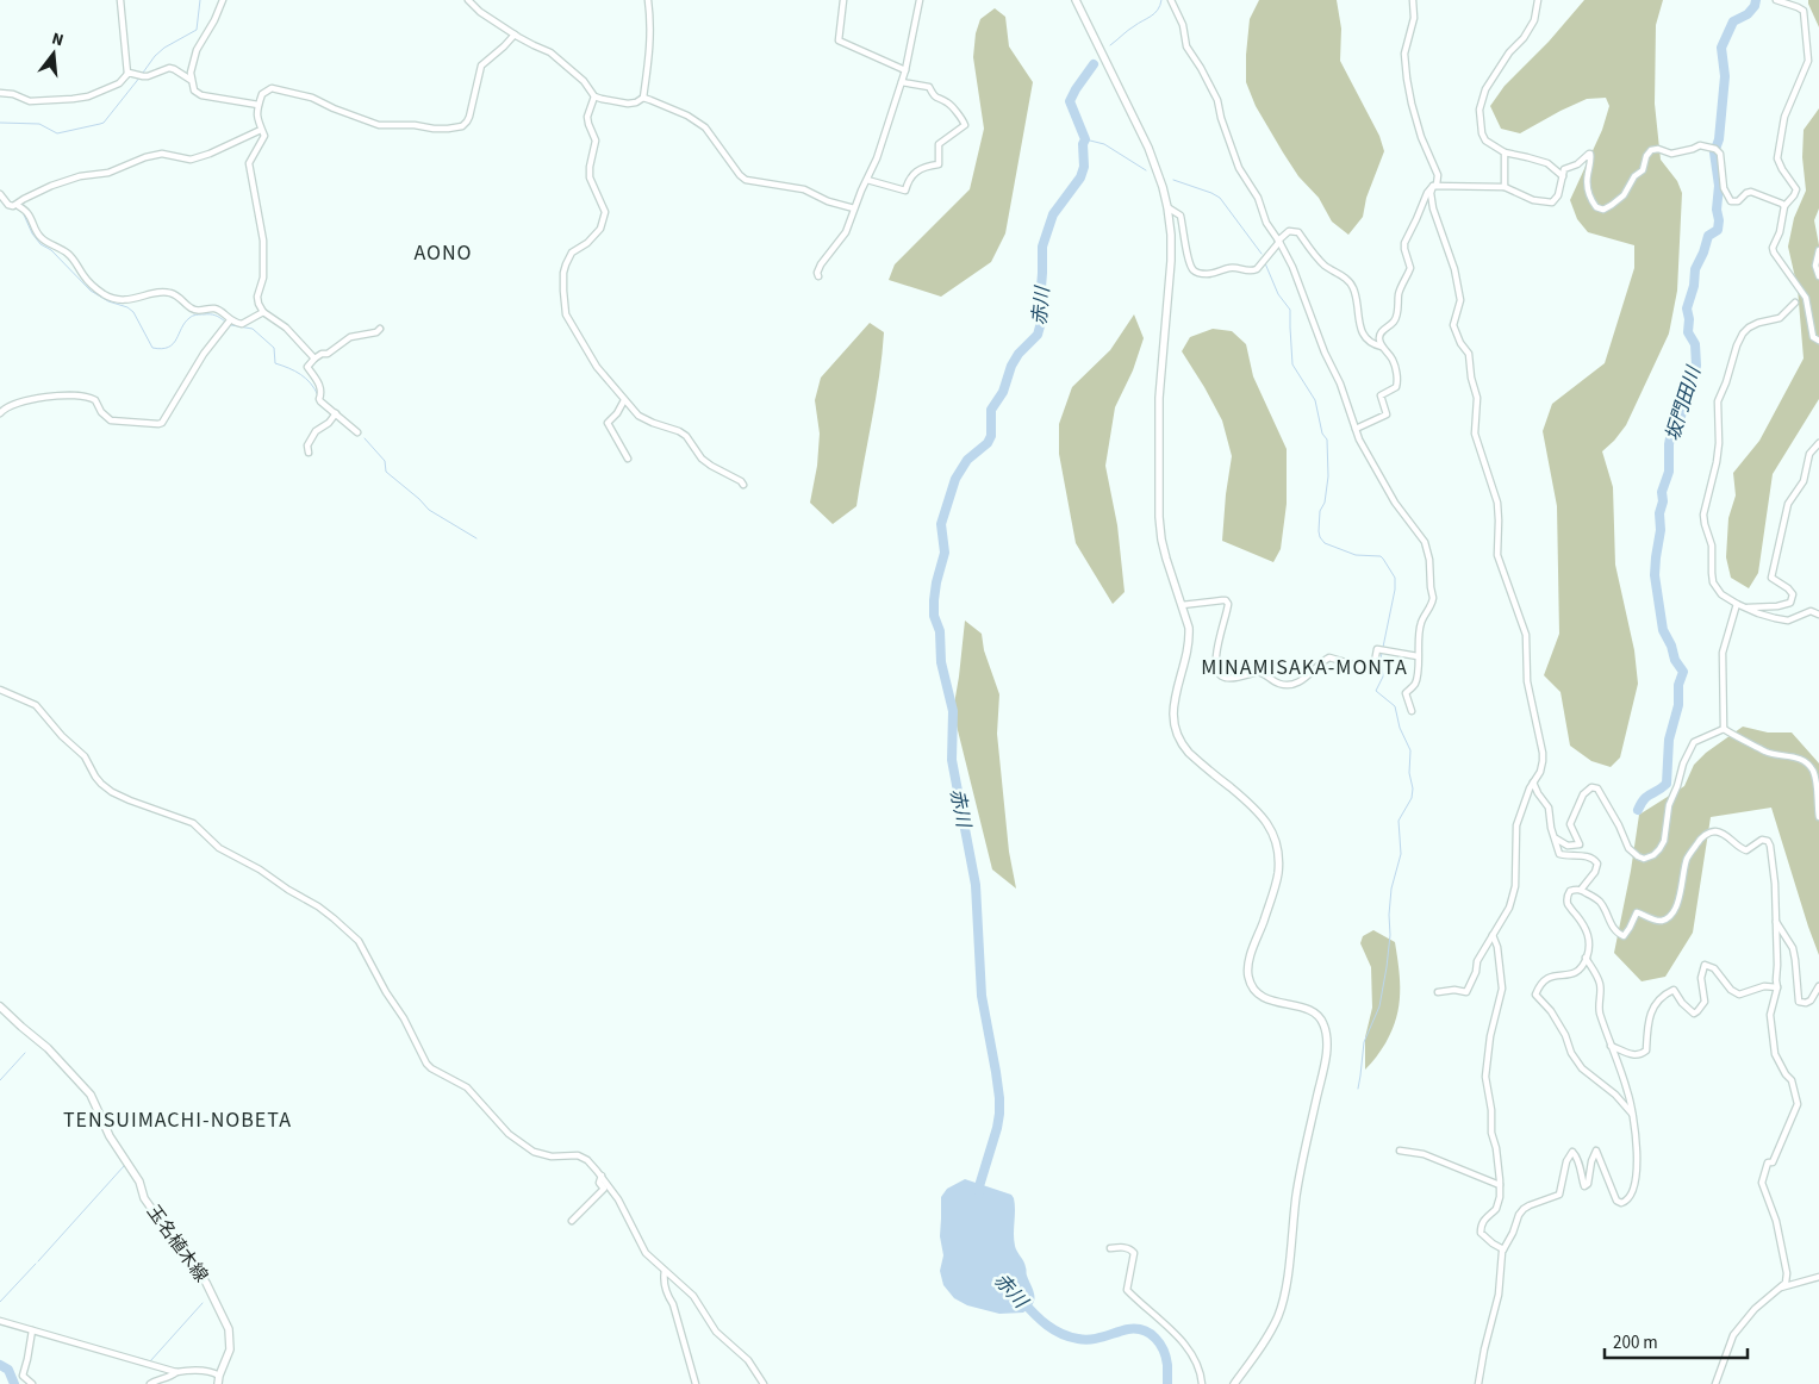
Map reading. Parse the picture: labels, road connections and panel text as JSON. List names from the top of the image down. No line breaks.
{"streets":{"street":["玉名植木線"]},"districts":["AONO","MINAMISAKA-MONTA","TENSUIMACHI-NOBETA"],"water":["赤川","坂門田川"],"scale_bar":"200 m","north":"top"}
